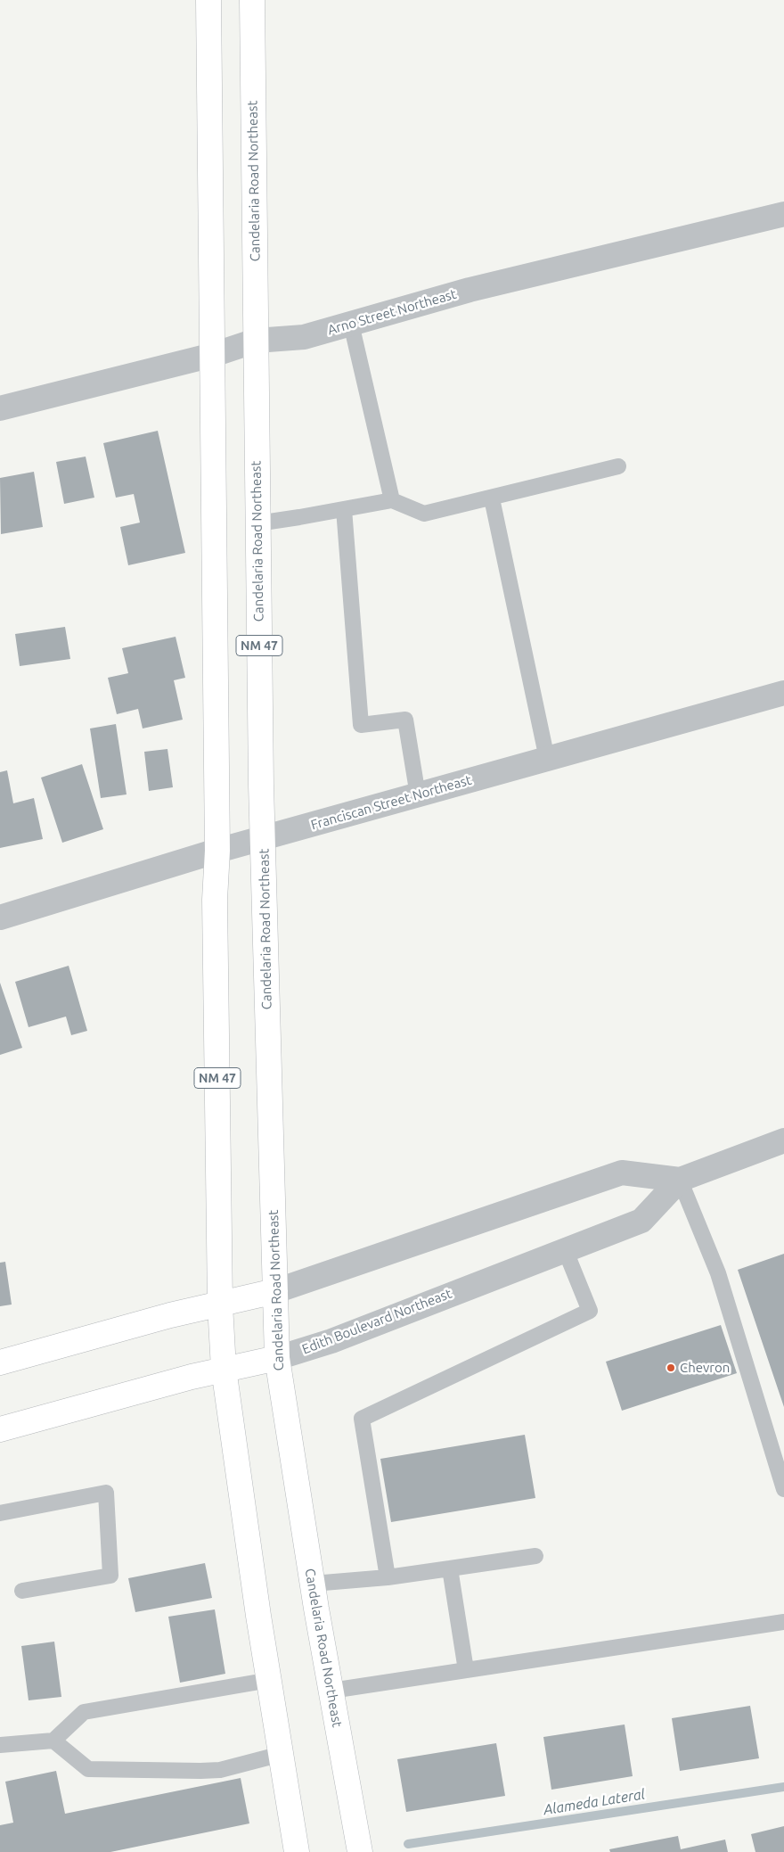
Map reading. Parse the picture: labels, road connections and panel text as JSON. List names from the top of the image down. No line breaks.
{"streets":{"main road":["Candelaria Road Northeast","NM 47","Edith Boulevard Northeast"],"street":["Arno Street Northeast","Franciscan Street Northeast"]},"crossings":[["Candelaria Road Northeast","Arno Street Northeast"],["Candelaria Road Northeast","Franciscan Street Northeast"],["Candelaria Road Northeast","Edith Boulevard Northeast"],["Arno Street Northeast","NM 47"],["NM 47","Franciscan Street Northeast"],["NM 47","Edith Boulevard Northeast"]],"water":["Alameda Lateral"],"places":["Chevron"]}
